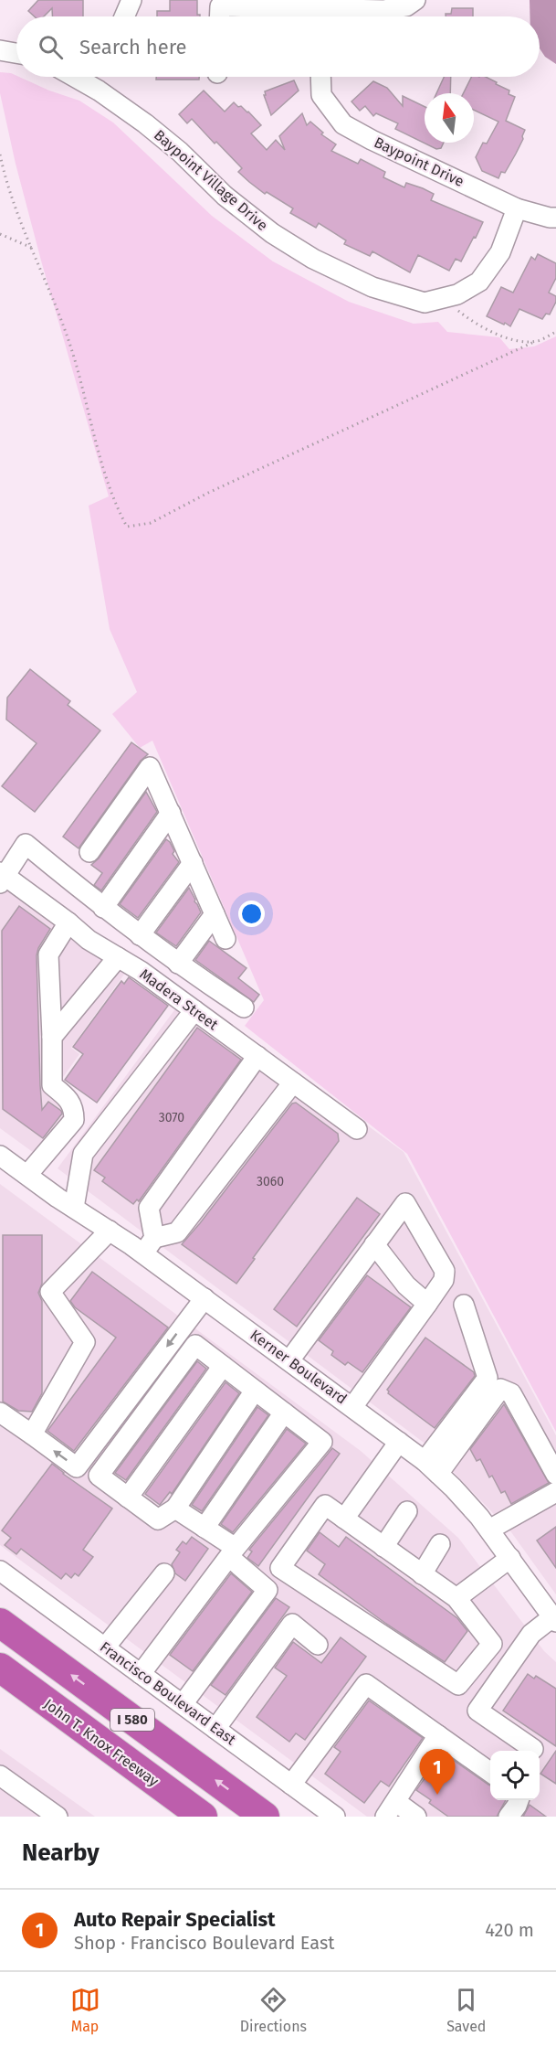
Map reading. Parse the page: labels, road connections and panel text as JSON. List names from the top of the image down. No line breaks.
{"streets":{"highway":["I 580","John T. Knox Freeway"],"street":["Baypoint Drive","Baypoint Village Drive","Madera Street","Kerner Boulevard","Francisco Boulevard East"]},"crossings":[["Baypoint Drive","Baypoint Village Drive"]],"house_numbers":["3070","3060"],"north":"top","page":{"search":"Search here","pins":"1","heading":"Nearby","list":[{"mark":"1","name":"Auto Repair Specialist","note":"Shop · Francisco Boulevard East","value":"420 m"}],"nav":["Map","Directions","Saved"]}}
